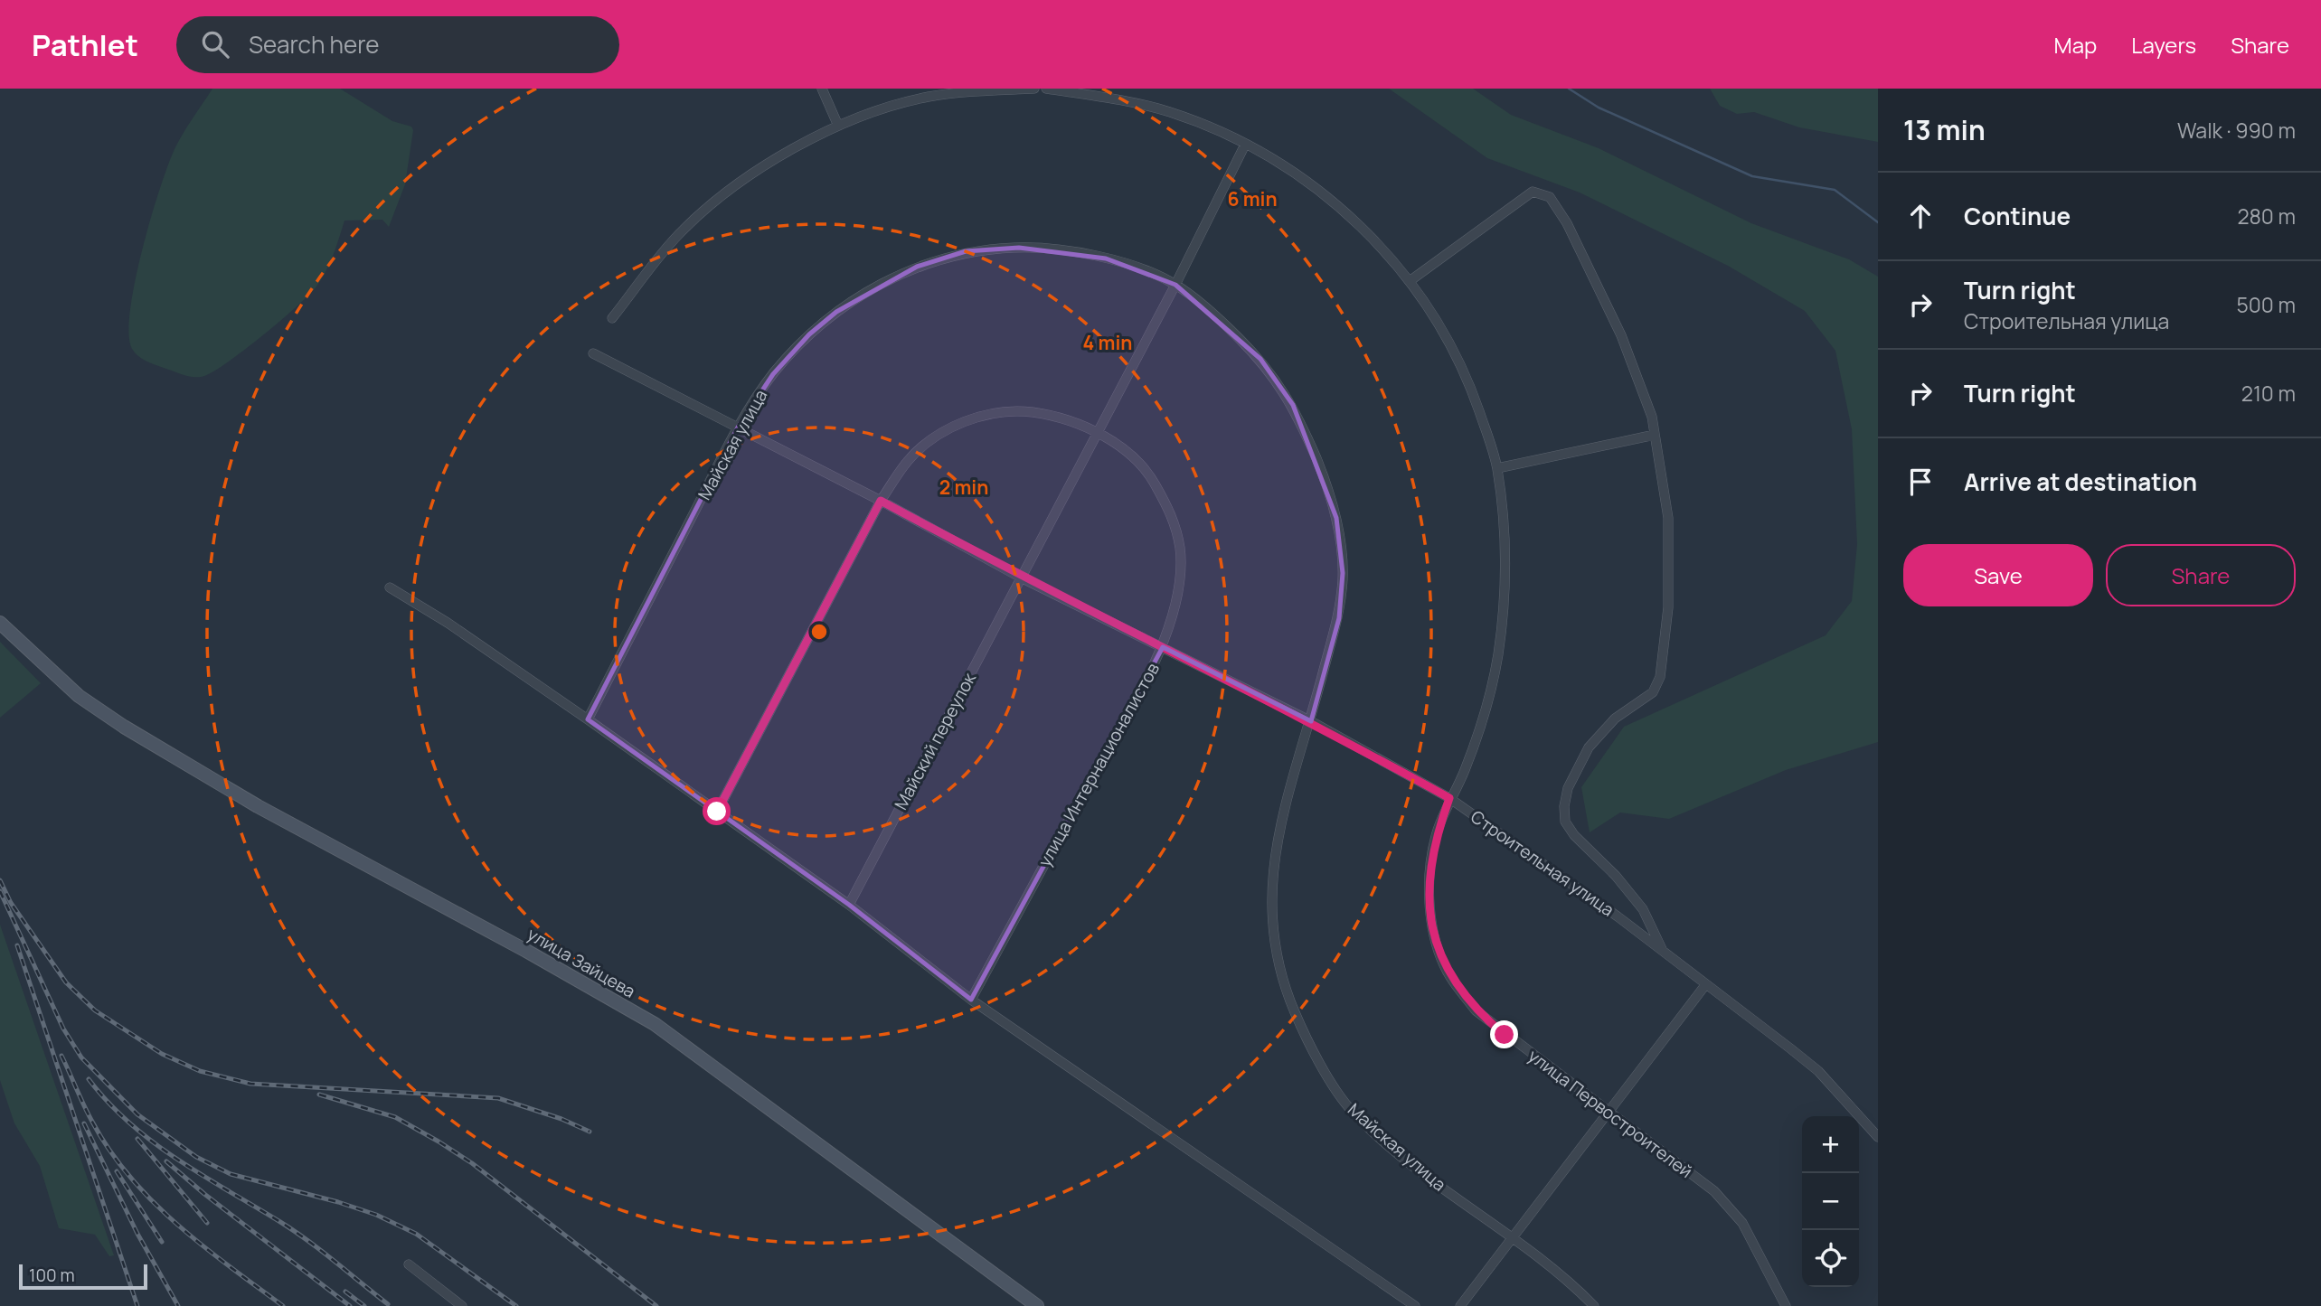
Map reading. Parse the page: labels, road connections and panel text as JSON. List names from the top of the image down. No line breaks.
{"streets":{"street":["Майская улица","Майский переулок","улица Интернационалистов","Строительная улица","улица Зайцева","улица Первостроителей"]},"crossings":[["Майская улица","Майский переулок"],["Майская улица","Строительная улица"],["Майский переулок","улица Интернационалистов"],["Майский переулок","Строительная улица"],["Майский переулок","улица Первостроителей"],["улица Интернационалистов","Строительная улица"],["Строительная улица","улица Первостроителей"]],"scale_bar":"100 m","page":{"header":"Pathlet","search":"Search here","nav":["Map","Layers","Share"],"heading":["13 min","Walk · 990 m"],"list":[["Continue","280 m"],["Turn right","Строительная улица","500 m"],["Turn right","210 m"],"Arrive at destination"],"buttons":["Save","Share"],"map_buttons":["+","−"],"scale":"100 m"},"rings":["6 min","4 min","2 min"]}
